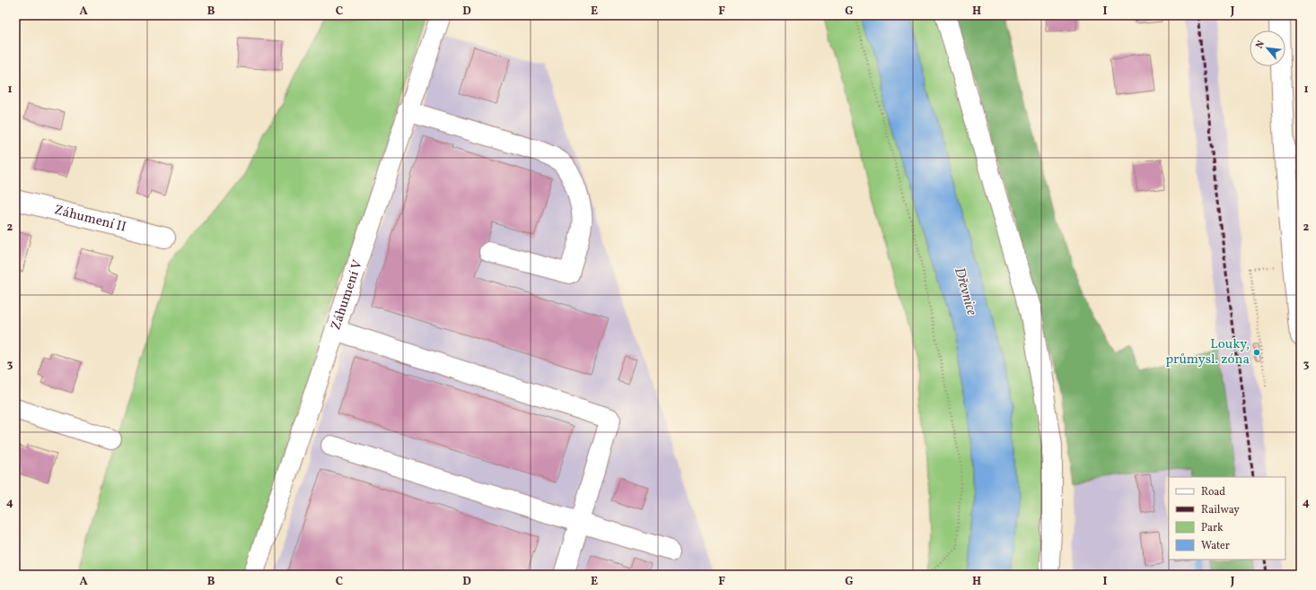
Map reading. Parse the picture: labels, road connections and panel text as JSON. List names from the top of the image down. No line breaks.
{"streets":{"street":["Záhumení II","Záhumení V"]},"water":["Dřevnice"],"places":["Louky, průmysl. zóna"],"legend":["Road","Railway","Park","Water"],"north":"top left","grid":{"columns":["A","B","C","D","E","F","G","H","I","J"],"rows":["1","2","3","4"]}}
